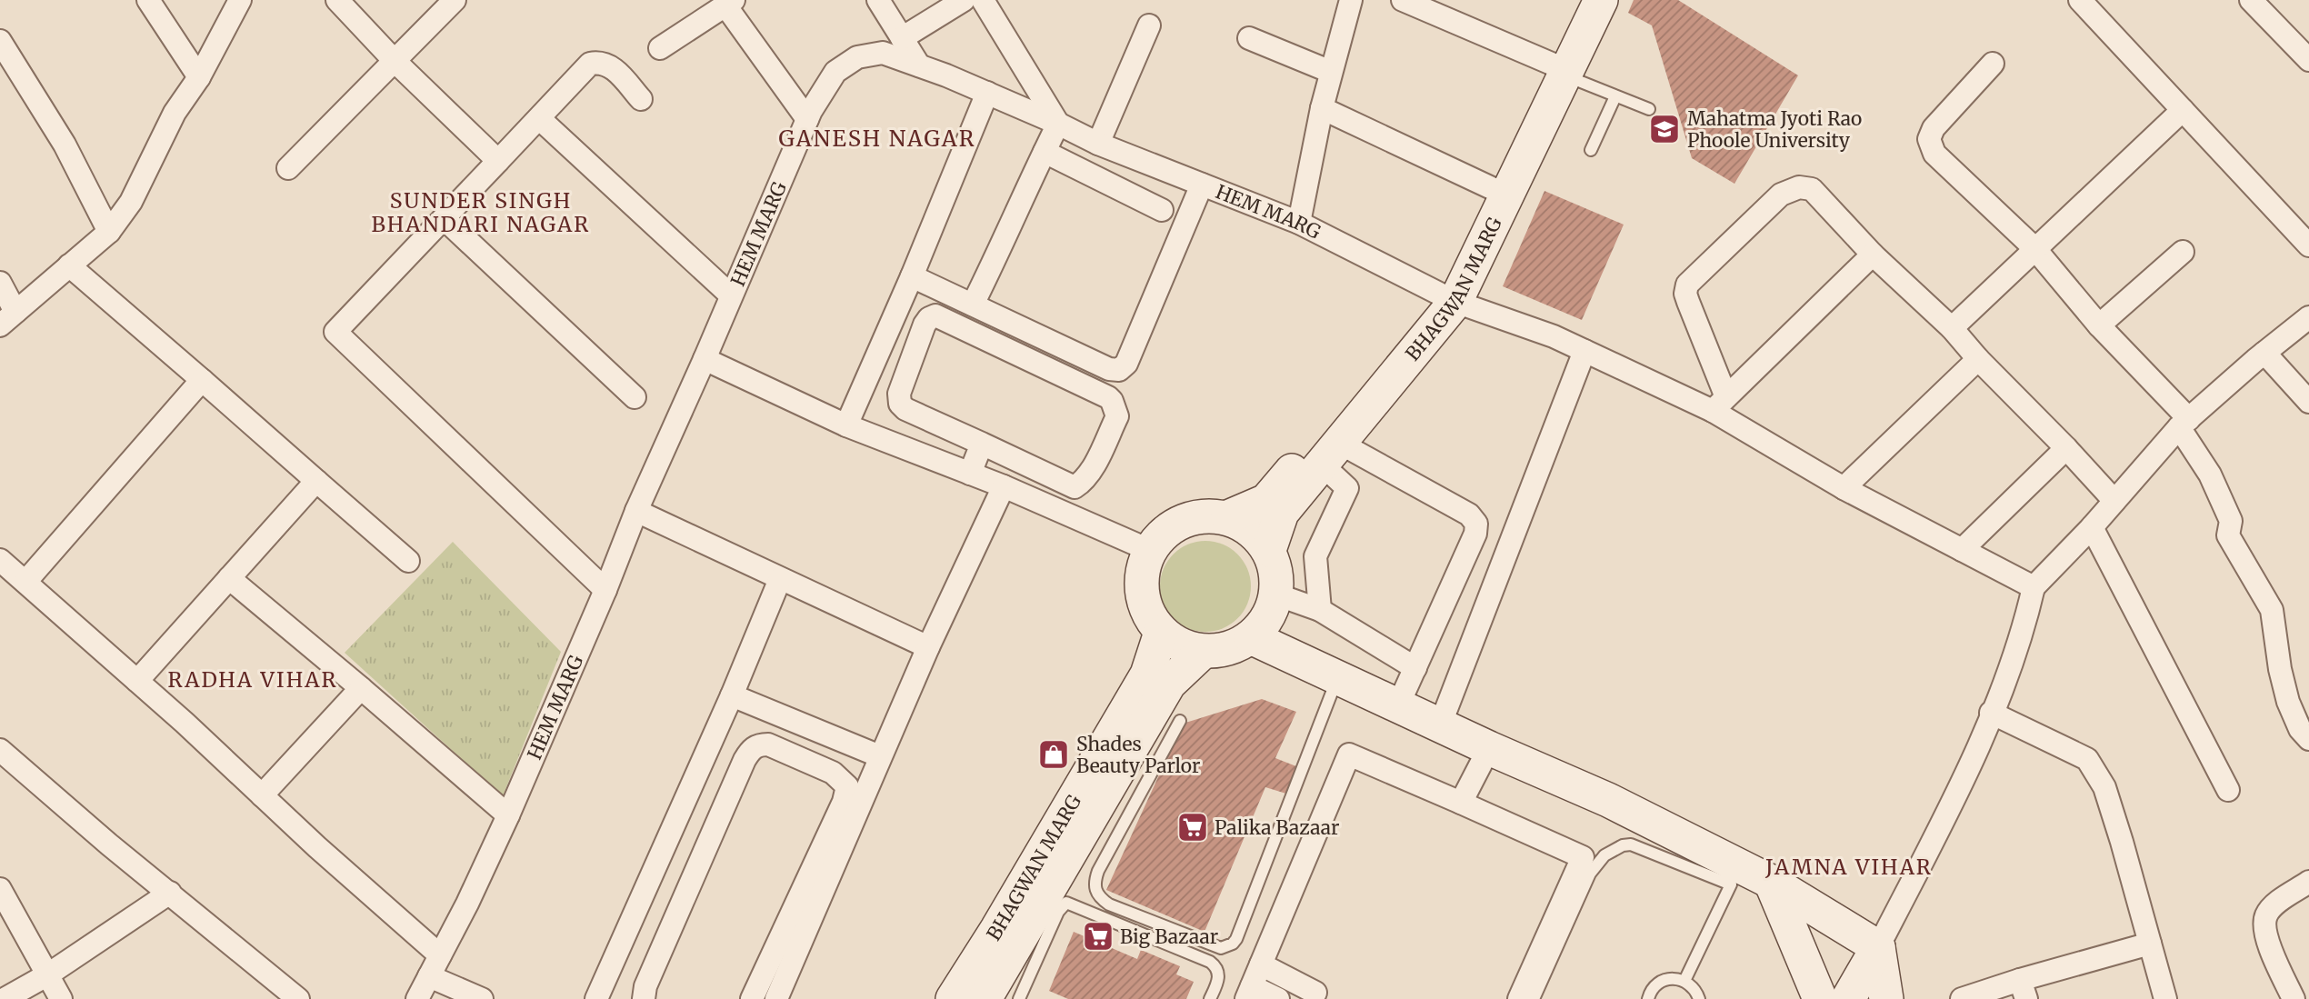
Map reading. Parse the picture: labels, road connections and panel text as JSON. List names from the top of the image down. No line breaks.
{"streets":{"street":["HEM MARG","BHAGWAN MARG"]},"crossings":[["HEM MARG","BHAGWAN MARG"]],"districts":["GANESH NAGAR","SUNDER SINGH BHANDARI NAGAR","RADHA VIHAR","JAMNA VIHAR"],"places":{"school or university":["Mahatma Jyoti Rao Phoole University"],"shop":["Shades Beauty Parlor"],"supermarket":["Palika Bazaar","Big Bazaar"]}}
